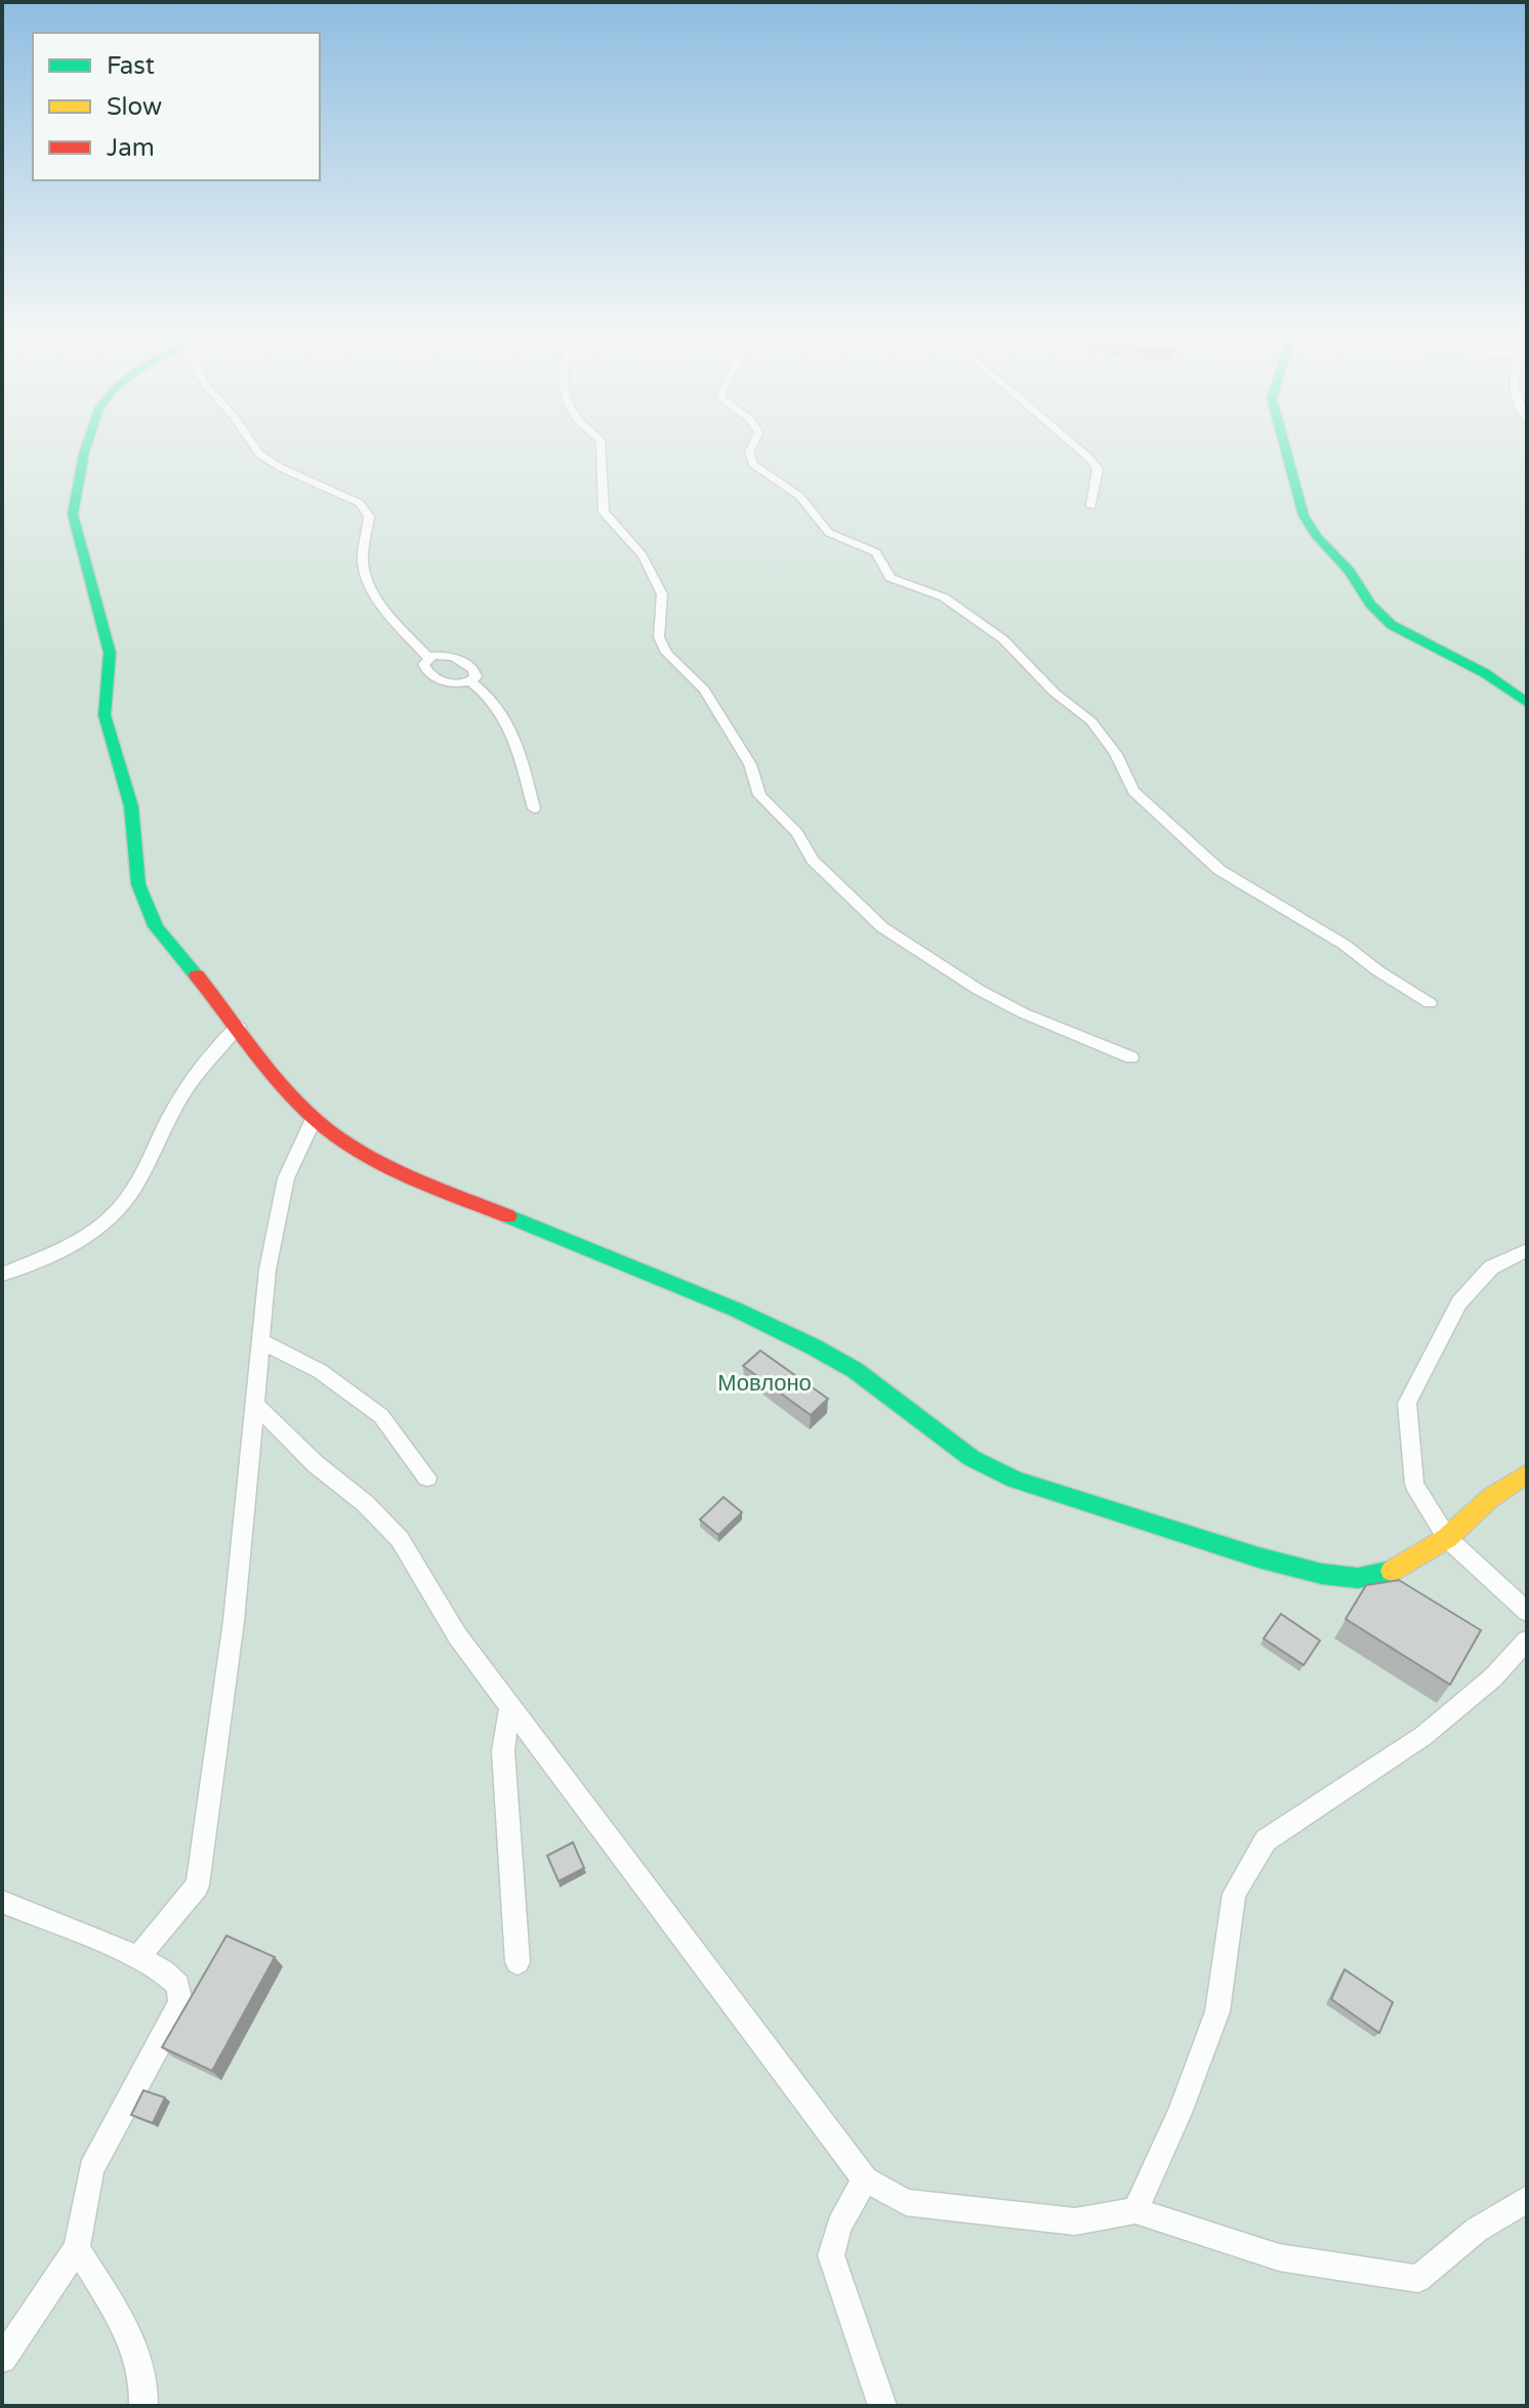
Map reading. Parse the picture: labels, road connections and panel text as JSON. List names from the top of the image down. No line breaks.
{"parks":["Мовлоно"],"legend":["Fast","Slow","Jam"]}
